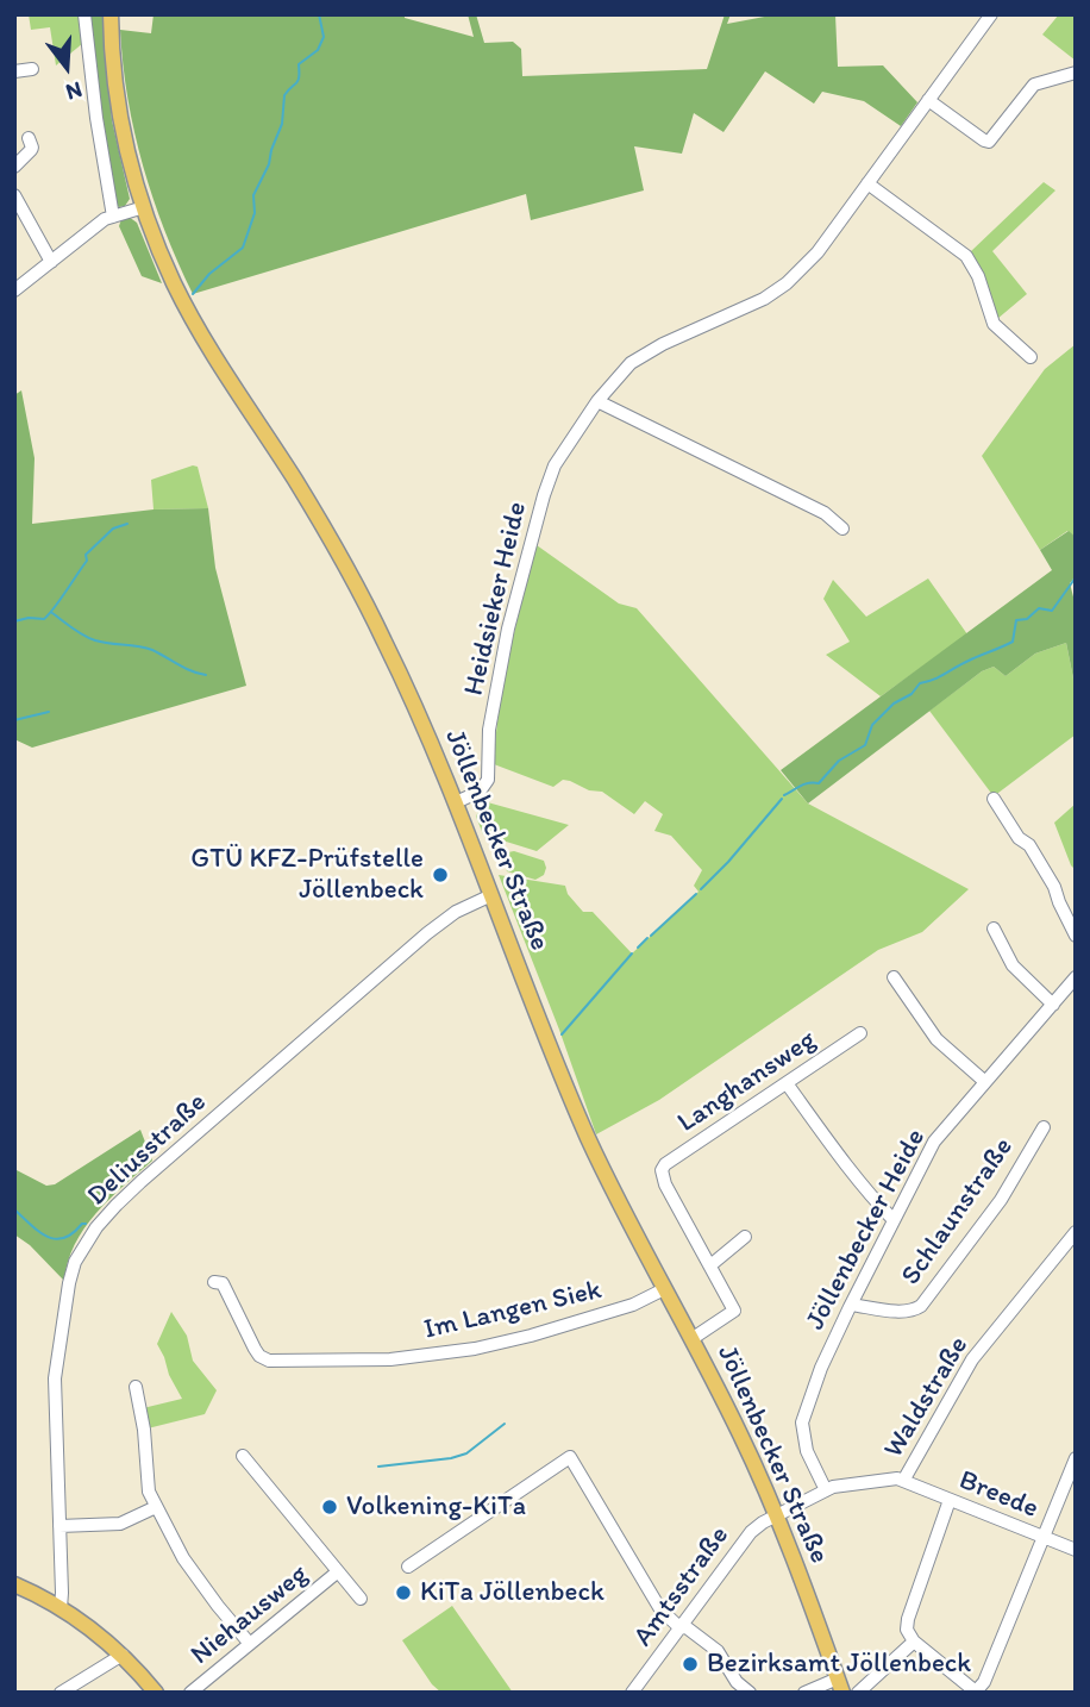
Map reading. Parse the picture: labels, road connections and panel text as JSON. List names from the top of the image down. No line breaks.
{"streets":{"main road":["Jöllenbecker Straße"],"street":["Heidsieker Heide","Langhansweg","Deliusstraße","Schlaunstraße","Jöllenbecker Heide","Im Langen Siek","Waldstraße","Breede","Amtsstraße","Niehausweg"]},"crossings":[["Heidsieker Heide","Jöllenbecker Straße"],["Jöllenbecker Straße","Deliusstraße"],["Jöllenbecker Straße","Im Langen Siek"],["Jöllenbecker Straße","Waldstraße"],["Jöllenbecker Straße","Amtsstraße"],["Schlaunstraße","Jöllenbecker Heide"],["Jöllenbecker Heide","Waldstraße"],["Waldstraße","Breede"],["Waldstraße","Amtsstraße"]],"places":["GTÜ KFZ-Prüfstelle Jöllenbeck","Volkening-KiTa","KiTa Jöllenbeck","Bezirksamt Jöllenbeck"],"north":"bottom"}
